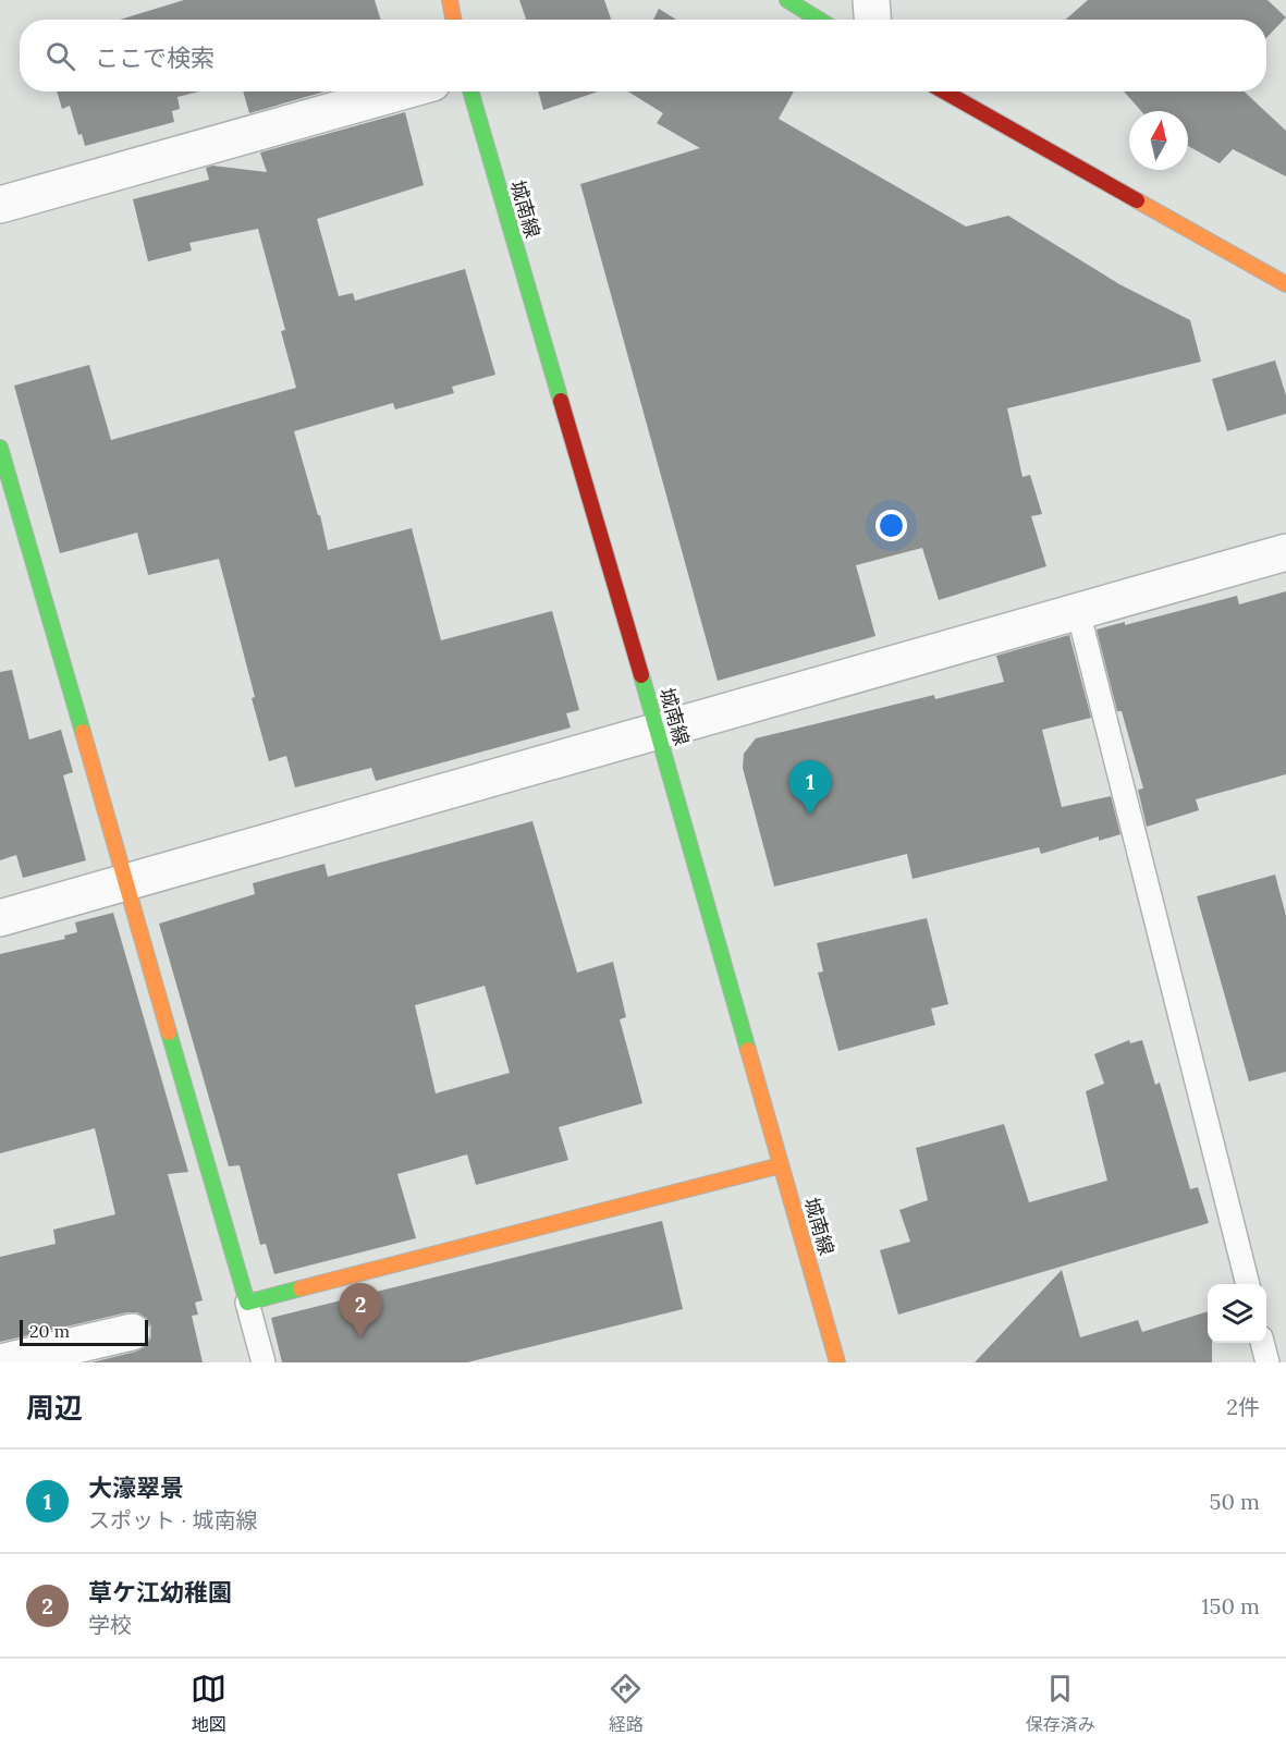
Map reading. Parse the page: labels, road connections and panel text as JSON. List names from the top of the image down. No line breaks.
{"streets":{"street":["城南線"]},"scale_bar":"20 m","north":"top","page":{"search":"ここで検索","pins":["1","2"],"scale":"20 m","heading":["周辺","2件"],"list":[{"mark":"1","name":"大濠翠景","note":"スポット · 城南線","value":"50 m"},{"mark":"2","name":"草ケ江幼稚園","note":"学校","value":"150 m"}],"nav":["地図","経路","保存済み"]}}
